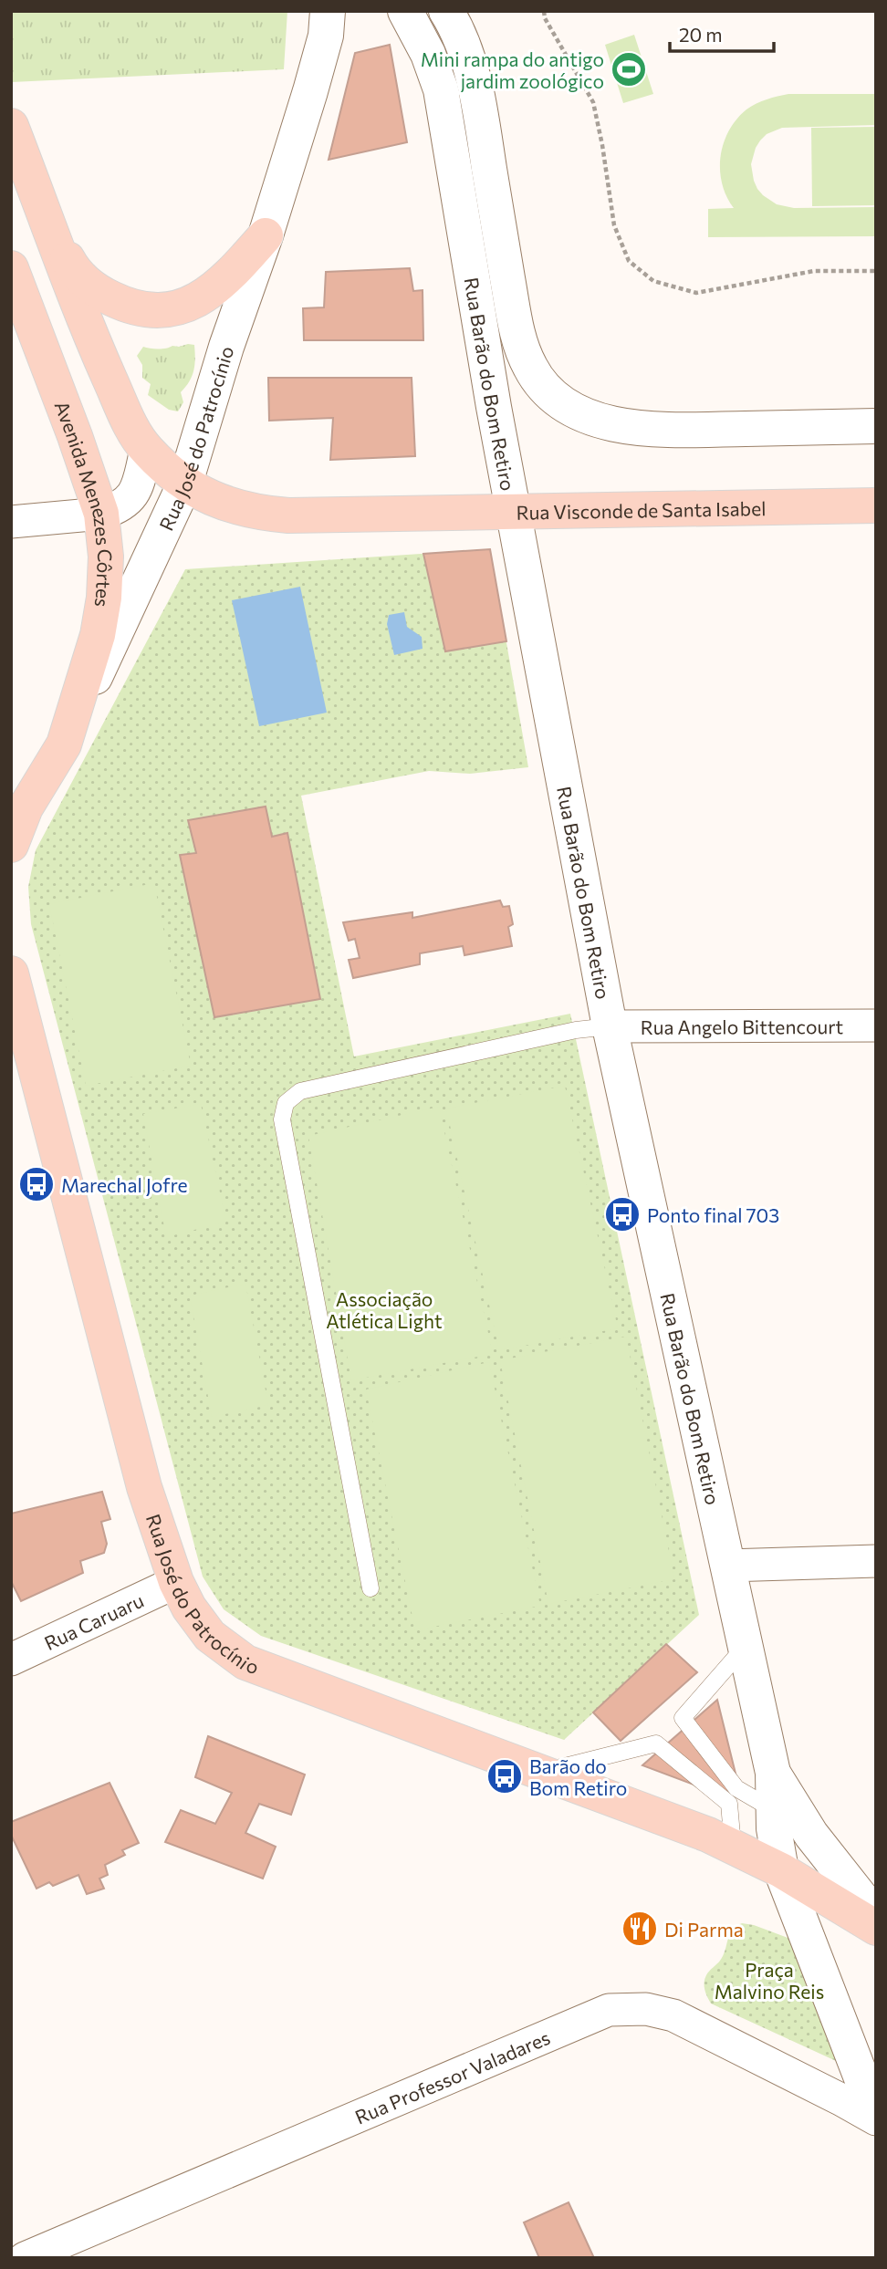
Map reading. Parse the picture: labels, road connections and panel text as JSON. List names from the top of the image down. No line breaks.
{"streets":{"main road":["Rua Barão do Bom Retiro","Rua José do Patrocínio","Avenida Menezes Côrtes","Rua Visconde de Santa Isabel"],"street":["Rua Angelo Bittencourt","Rua Caruaru","Rua Professor Valadares"]},"crossings":[["Rua Barão do Bom Retiro","Rua José do Patrocínio"],["Rua Barão do Bom Retiro","Rua Visconde de Santa Isabel"],["Rua Barão do Bom Retiro","Rua Angelo Bittencourt"],["Rua Barão do Bom Retiro","Rua Professor Valadares"],["Rua José do Patrocínio","Avenida Menezes Côrtes"],["Rua José do Patrocínio","Rua Visconde de Santa Isabel"],["Rua José do Patrocínio","Rua Caruaru"]],"parks":["Associação Atlética Light","Praça Malvino Reis"],"places":{"sports":["Mini rampa do antigo jardim zoológico"],"bus stop":["Marechal Jofre","Ponto final 703","Barão do Bom Retiro"],"restaurant":["Di Parma"]},"scale_bar":"20 m"}
